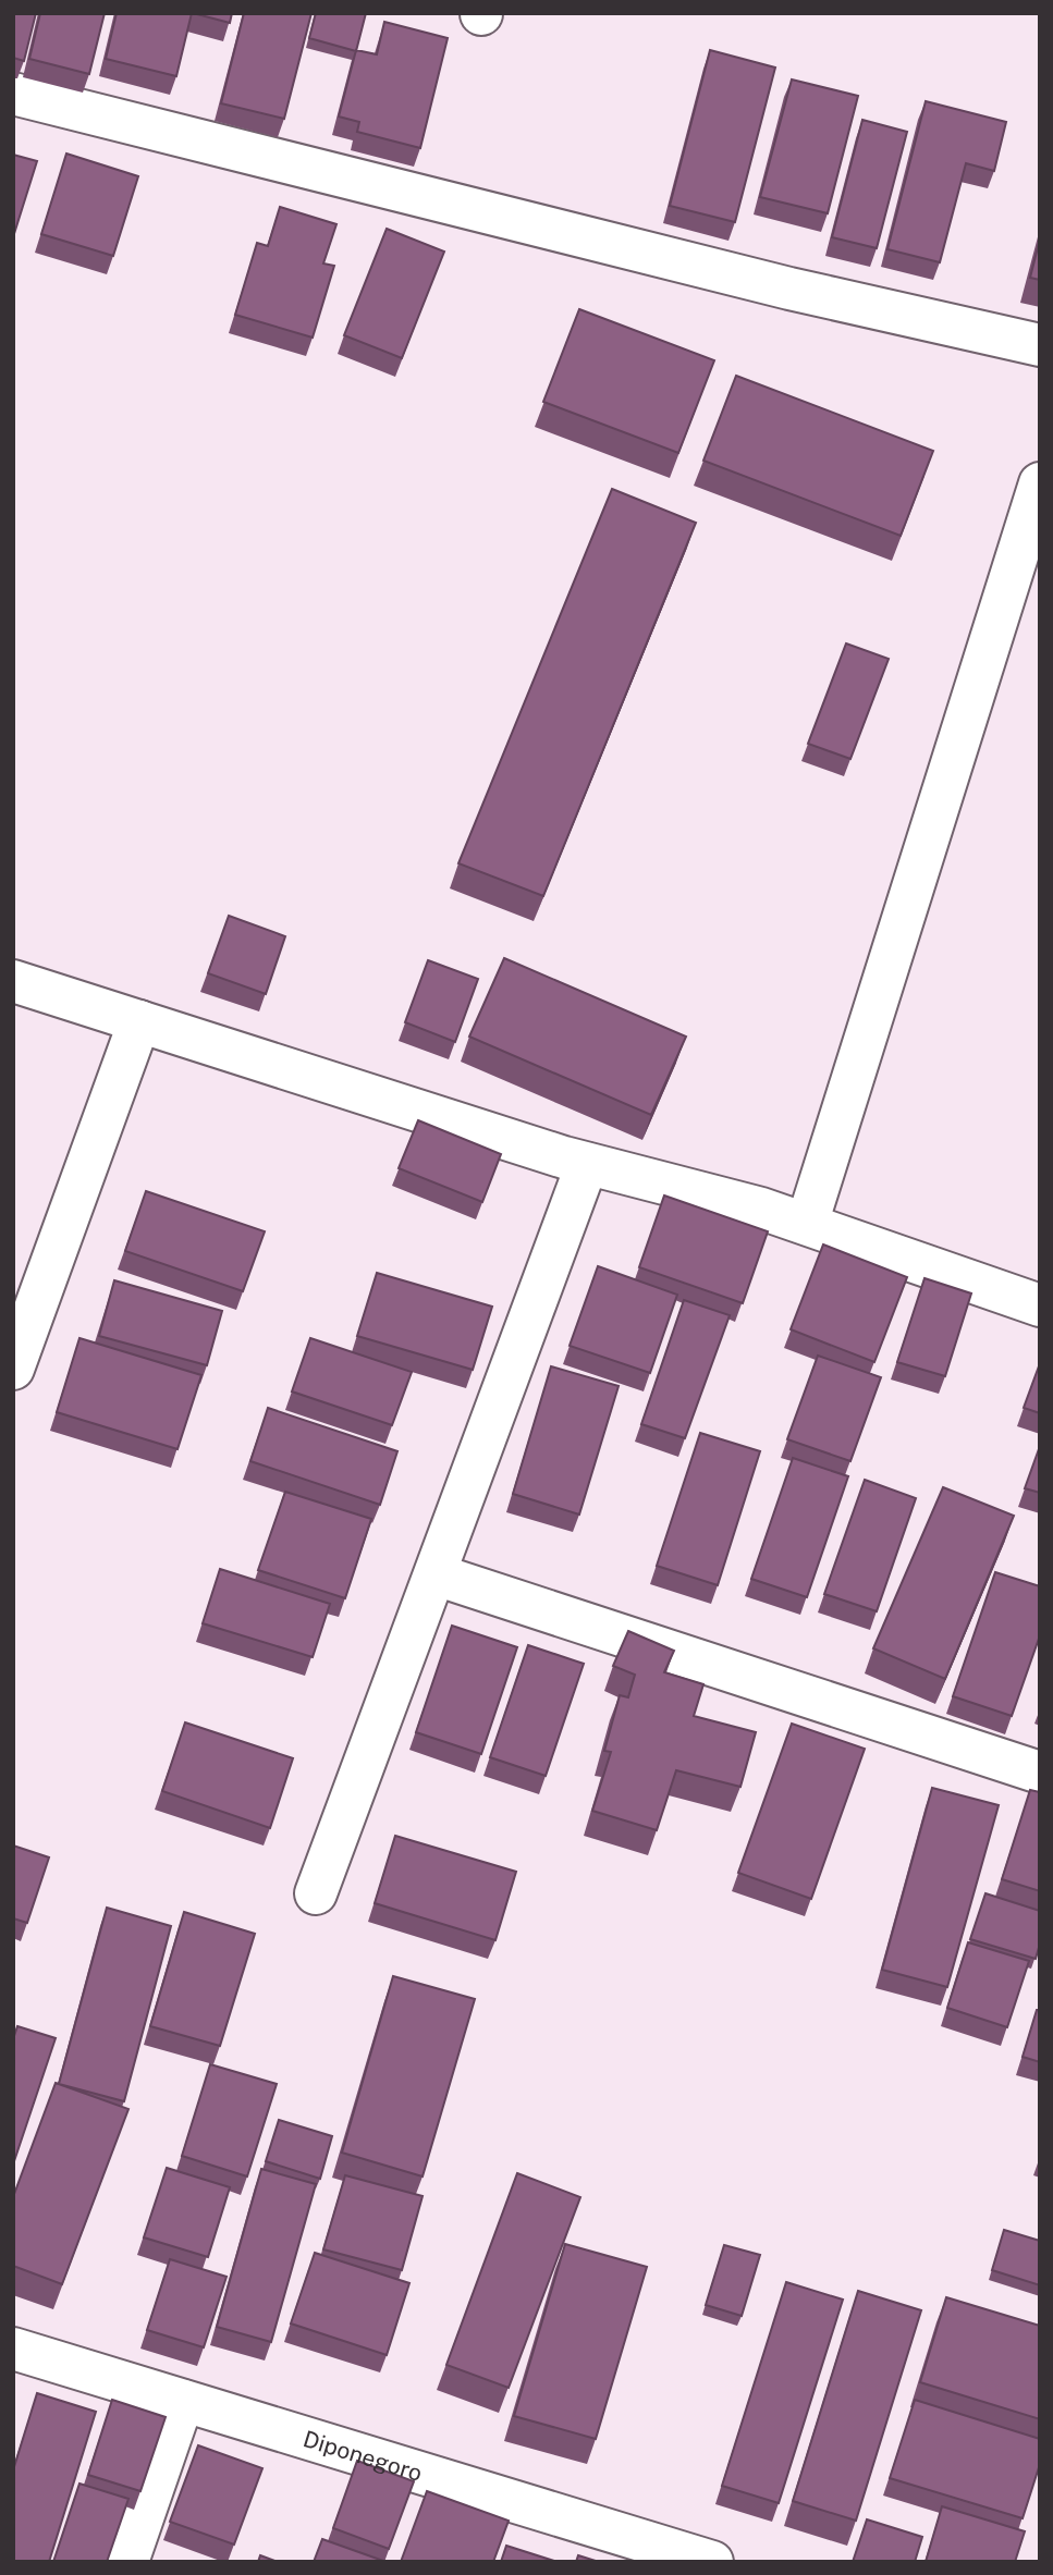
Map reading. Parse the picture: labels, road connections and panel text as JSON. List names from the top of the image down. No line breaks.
{"streets":{"street":["Diponegoro"]}}
